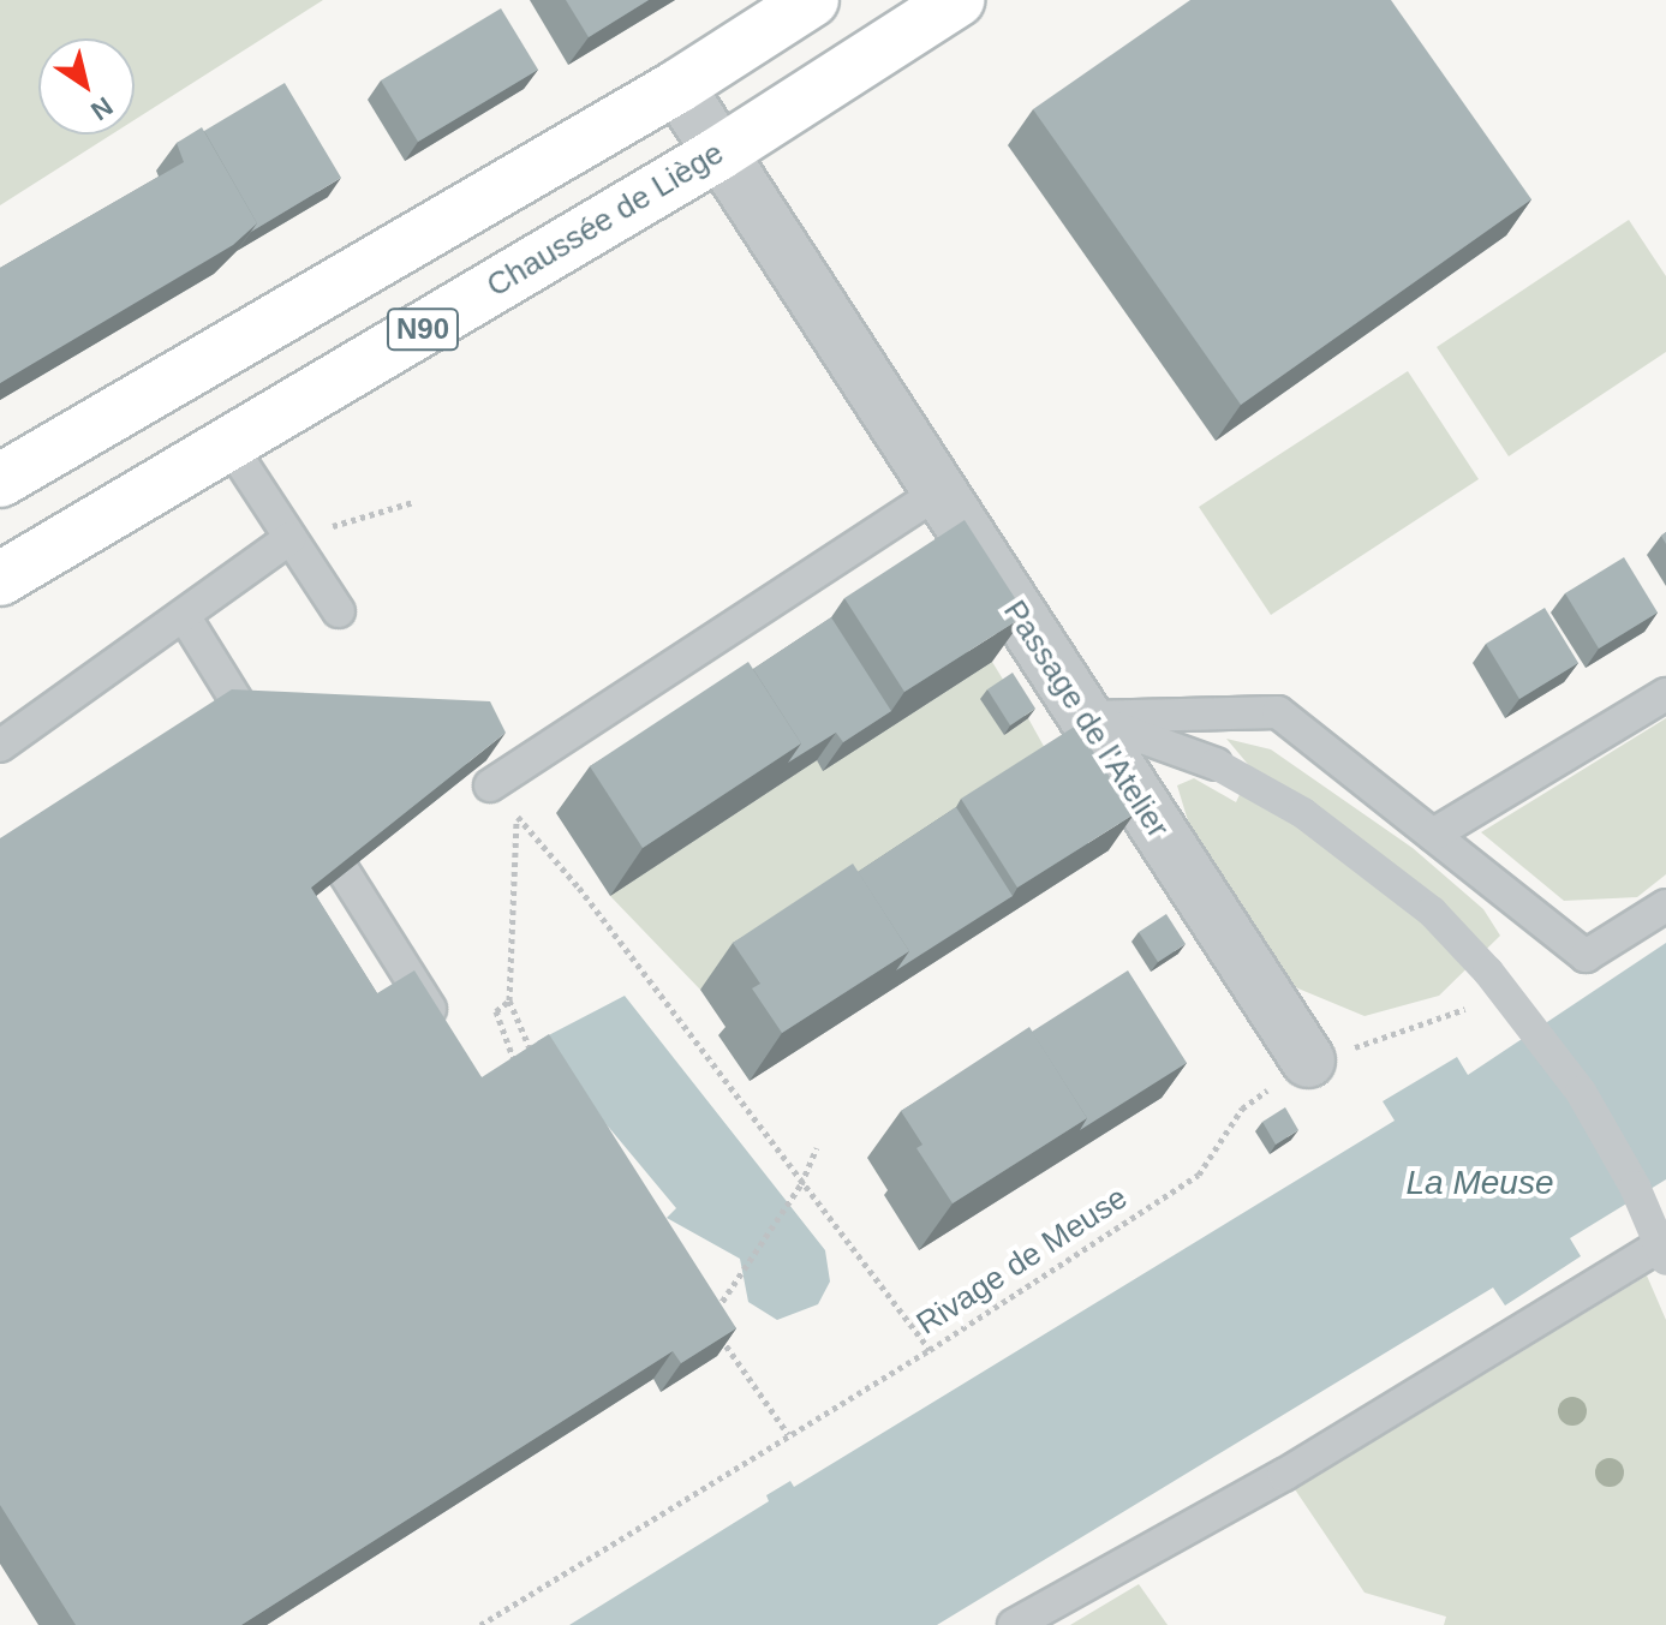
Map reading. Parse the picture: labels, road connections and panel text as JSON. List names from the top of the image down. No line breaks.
{"streets":{"main road":["Chaussée de Liège","N90"],"street":["Passage de l'Atelier"],"path":["Rivage de Meuse"]},"crossings":[["Chaussée de Liège","Passage de l'Atelier"],["N90","Passage de l'Atelier"],["Passage de l'Atelier","Rivage de Meuse"]],"water":["La Meuse"],"north":"bottom right"}
